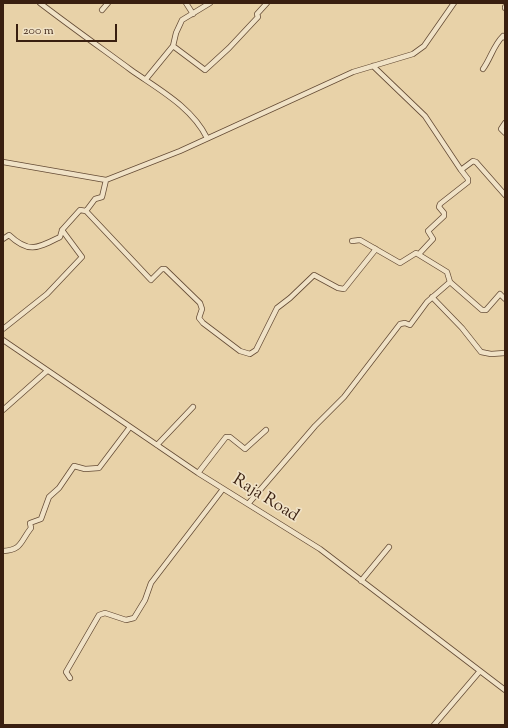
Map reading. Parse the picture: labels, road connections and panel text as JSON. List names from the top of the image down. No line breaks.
{"streets":{"street":["Raja Road"]},"scale_bar":"200 m"}
